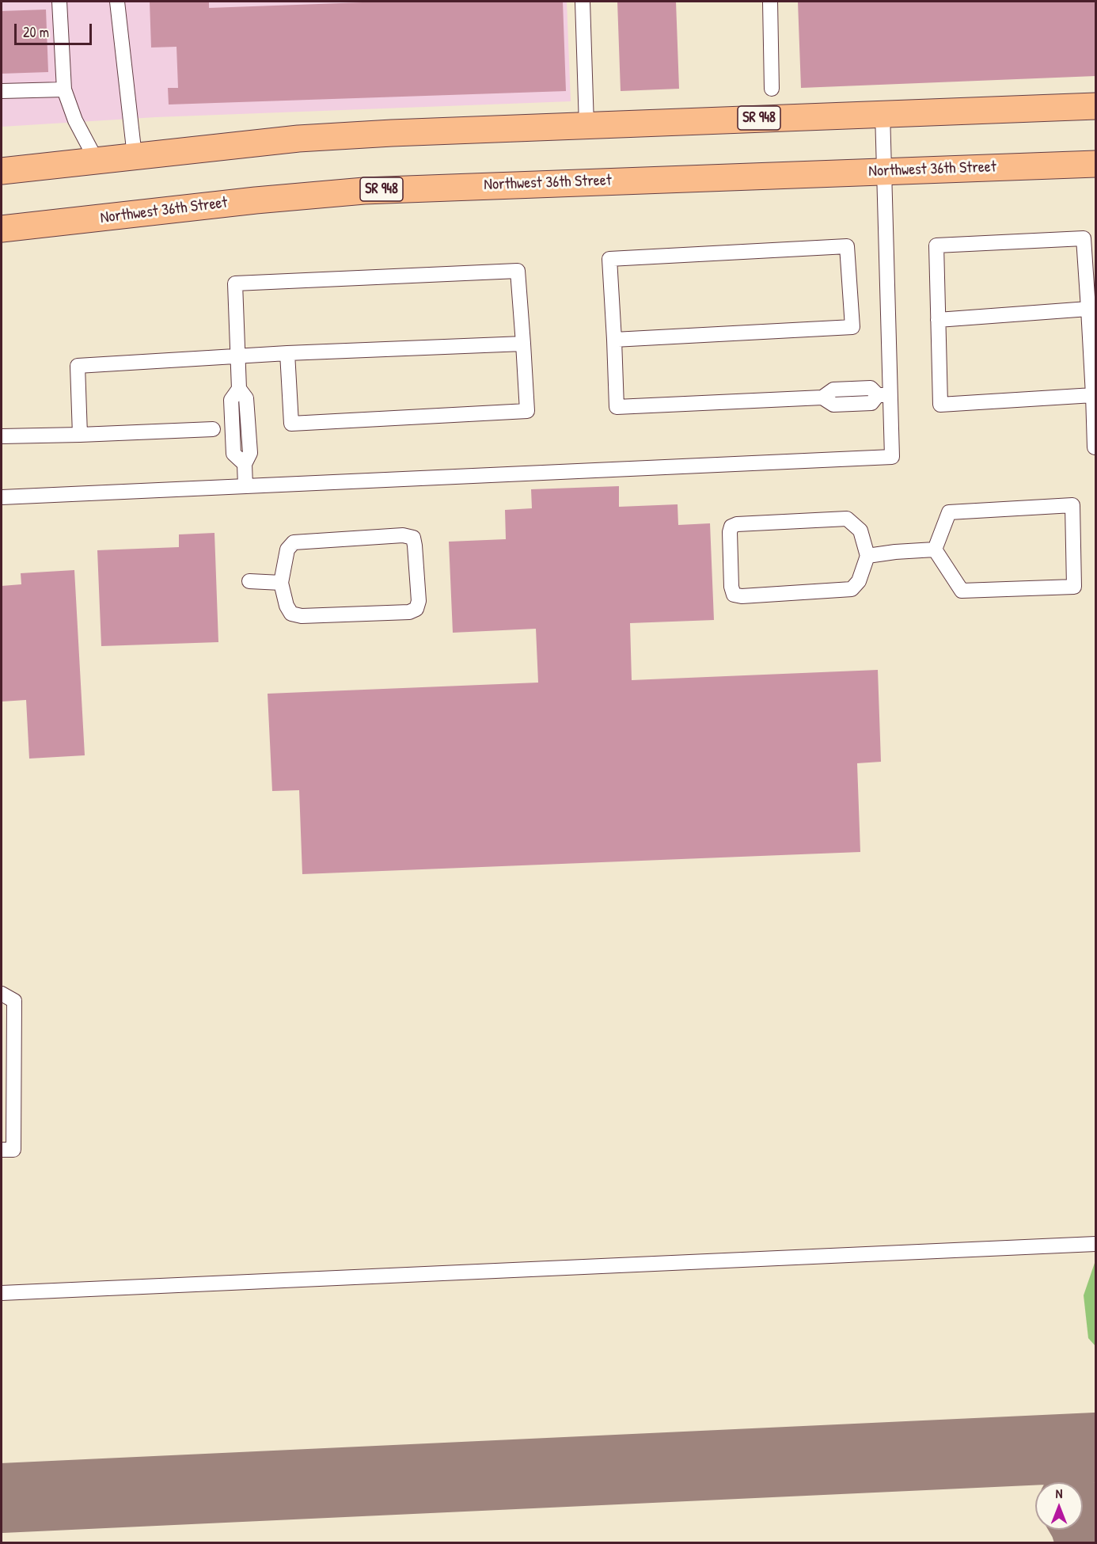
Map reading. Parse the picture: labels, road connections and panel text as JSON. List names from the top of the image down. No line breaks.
{"streets":{"main road":["SR 948","Northwest 36th Street"]},"scale_bar":"20 m","north":"top"}
